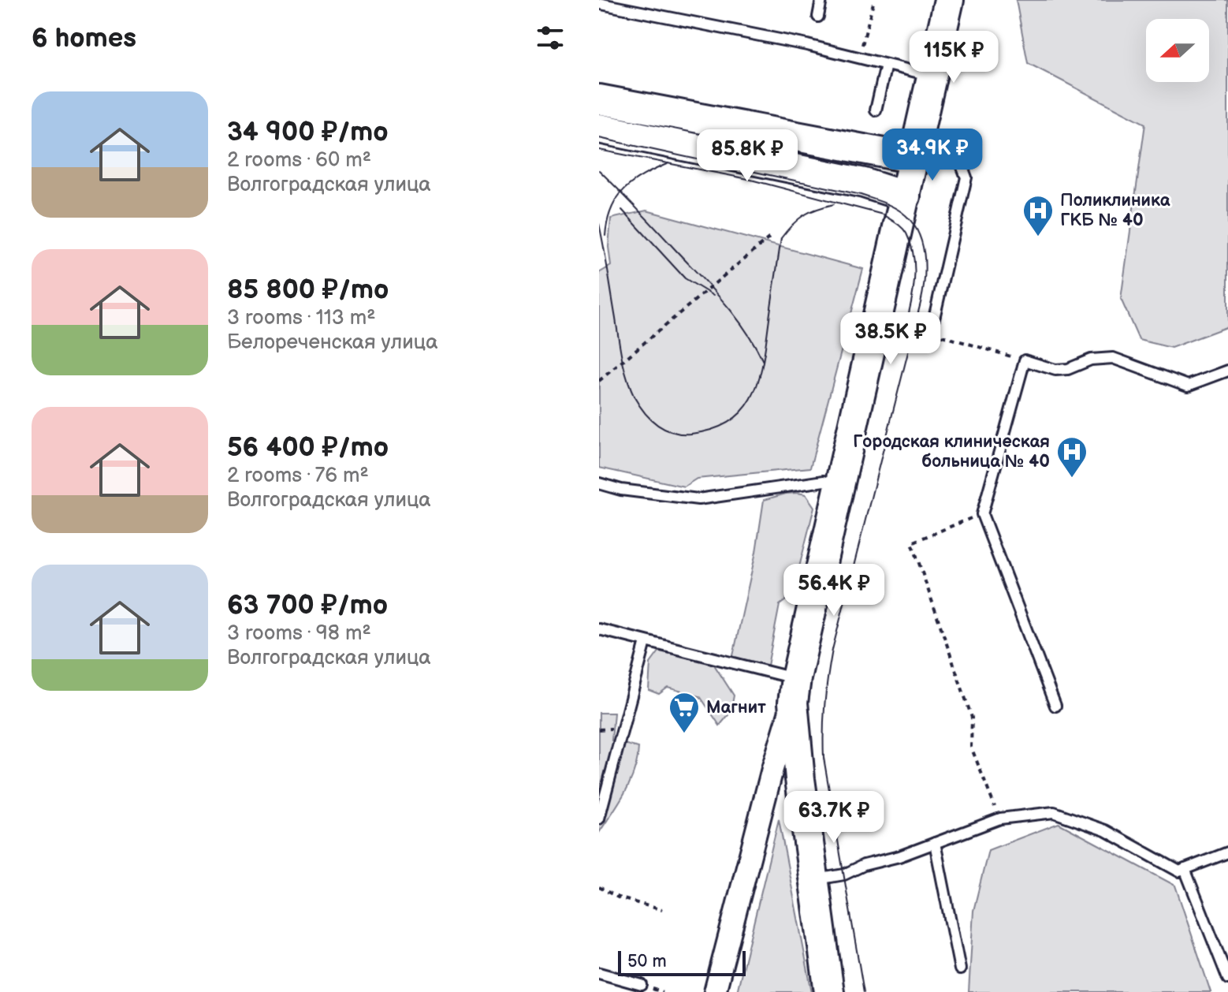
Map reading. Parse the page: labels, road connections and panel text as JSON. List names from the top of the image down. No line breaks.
{"places":{"hospital":["Поликлиника ГКБ № 40","Городская клиническая больница № 40"],"supermarket":["Магнит"]},"scale_bar":"50 m","north":"left","page":{"heading":"6 homes","price":["115K ₽","34.9K ₽","85.8K ₽","38.5K ₽","56.4K ₽","63.7K ₽"],"list":[{"name":"34 900 ₽/mo","note":"2 rooms · 60 m² · Волгоградская улица"},{"name":"85 800 ₽/mo","note":"3 rooms · 113 m² · Белореченская улица"},{"name":"56 400 ₽/mo","note":"2 rooms · 76 m² · Волгоградская улица"},{"name":"63 700 ₽/mo","note":"3 rooms · 98 m² · Волгоградская улица"}],"scale":"50 m"}}
